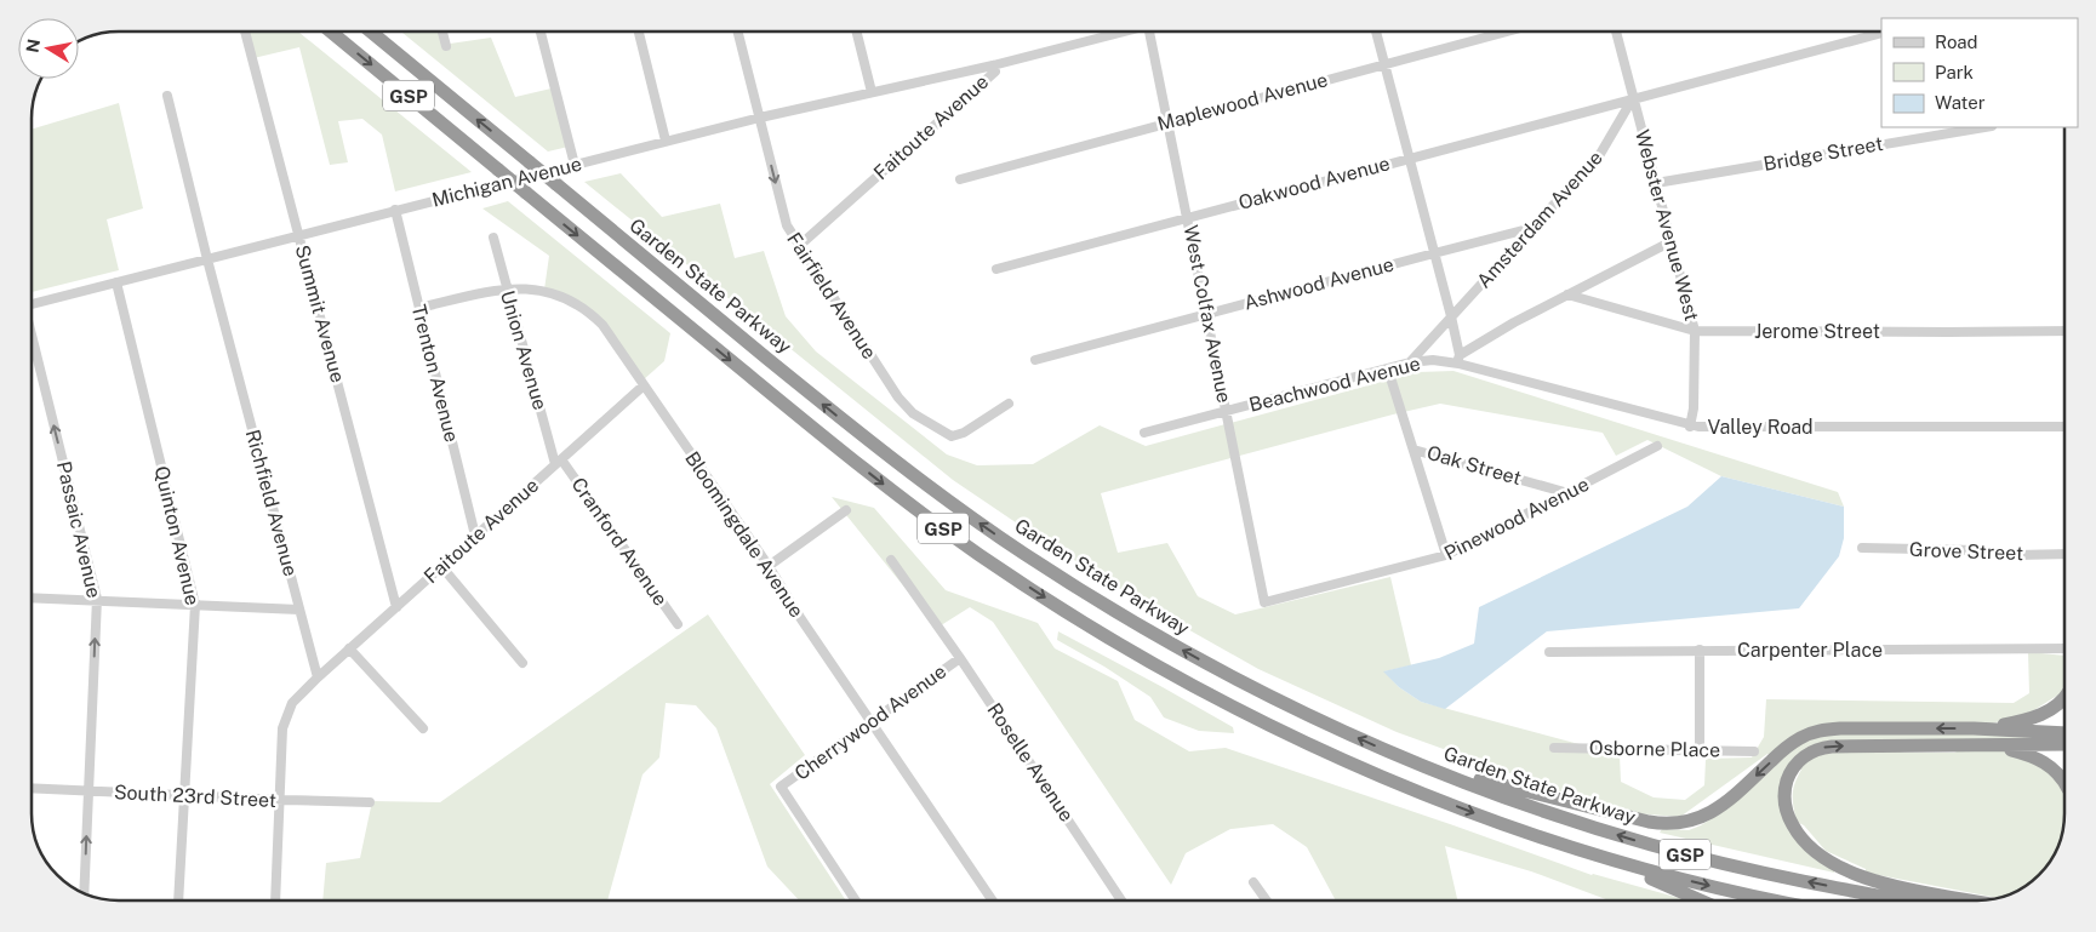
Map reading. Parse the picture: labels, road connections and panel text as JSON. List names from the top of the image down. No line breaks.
{"streets":{"highway":["GSP","Garden State Parkway"],"street":["Maplewood Avenue","Faitoute Avenue","Bridge Street","Michigan Avenue","Oakwood Avenue","Amsterdam Avenue","Webster Avenue West","Ashwood Avenue","Fairfield Avenue","Summit Avenue","West Colfax Avenue","Jerome Street","Union Avenue","Trenton Avenue","Beachwood Avenue","Valley Road","Oak Street","Richfield Avenue","Pinewood Avenue","Passaic Avenue","Bloomingdale Avenue","Quinton Avenue","Cranford Avenue","Grove Street","Carpenter Place","Cherrywood Avenue","Osborne Place","Roselle Avenue","South 23rd Street"]},"crossings":[["Maplewood Avenue","West Colfax Avenue"],["Faitoute Avenue","Michigan Avenue"],["Faitoute Avenue","Fairfield Avenue"],["Faitoute Avenue","Summit Avenue"],["Faitoute Avenue","Union Avenue"],["Faitoute Avenue","Trenton Avenue"],["Faitoute Avenue","Richfield Avenue"],["Faitoute Avenue","Bloomingdale Avenue"],["Faitoute Avenue","Cranford Avenue"],["Bridge Street","Webster Avenue West"],["Michigan Avenue","Fairfield Avenue"],["Michigan Avenue","Summit Avenue"],["Michigan Avenue","Trenton Avenue"],["Michigan Avenue","Richfield Avenue"],["Michigan Avenue","Quinton Avenue"],["Oakwood Avenue","Amsterdam Avenue"],["Oakwood Avenue","Webster Avenue West"],["Oakwood Avenue","West Colfax Avenue"],["Amsterdam Avenue","Webster Avenue West"],["Amsterdam Avenue","Ashwood Avenue"],["Amsterdam Avenue","Beachwood Avenue"],["Webster Avenue West","Jerome Street"],["Webster Avenue West","Valley Road"],["Ashwood Avenue","West Colfax Avenue"],["West Colfax Avenue","Beachwood Avenue"],["West Colfax Avenue","Pinewood Avenue"],["Union Avenue","Bloomingdale Avenue"],["Union Avenue","Cranford Avenue"],["Trenton Avenue","Bloomingdale Avenue"],["Beachwood Avenue","Valley Road"],["Oak Street","Pinewood Avenue"],["Passaic Avenue","South 23rd Street"],["Bloomingdale Avenue","Cherrywood Avenue"],["Quinton Avenue","South 23rd Street"],["Cherrywood Avenue","Roselle Avenue"]],"one_way":["Passaic Avenue"],"legend":["Road","Park","Water"],"north":"left"}
